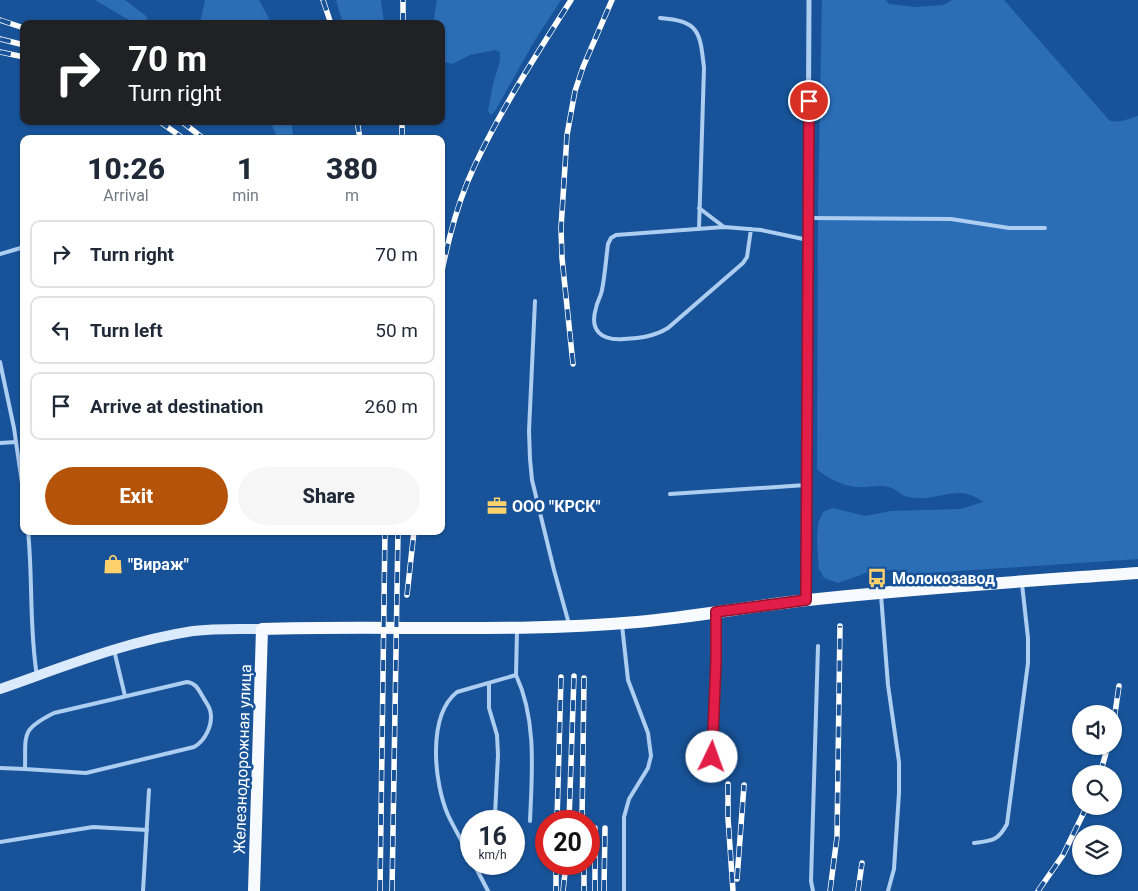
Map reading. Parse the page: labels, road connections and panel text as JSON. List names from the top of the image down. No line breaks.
{"streets":{"main road":["Железнодорожная улица"]},"places":{"office":["ООО \"КРСК\""],"shop":["\"Вираж\""],"bus stop":["Молокозавод"]},"page":{"turn":["70 m","Turn right"],"eta":["10:26","Arrival","1","min","380","m"],"list":[{"name":"Turn right","value":"70 m"},{"name":"Turn left","value":"50 m"},{"name":"Arrive at destination","value":"260 m"}],"buttons":["Exit","Share"],"speed":"16 km/h","limit":"20"}}
